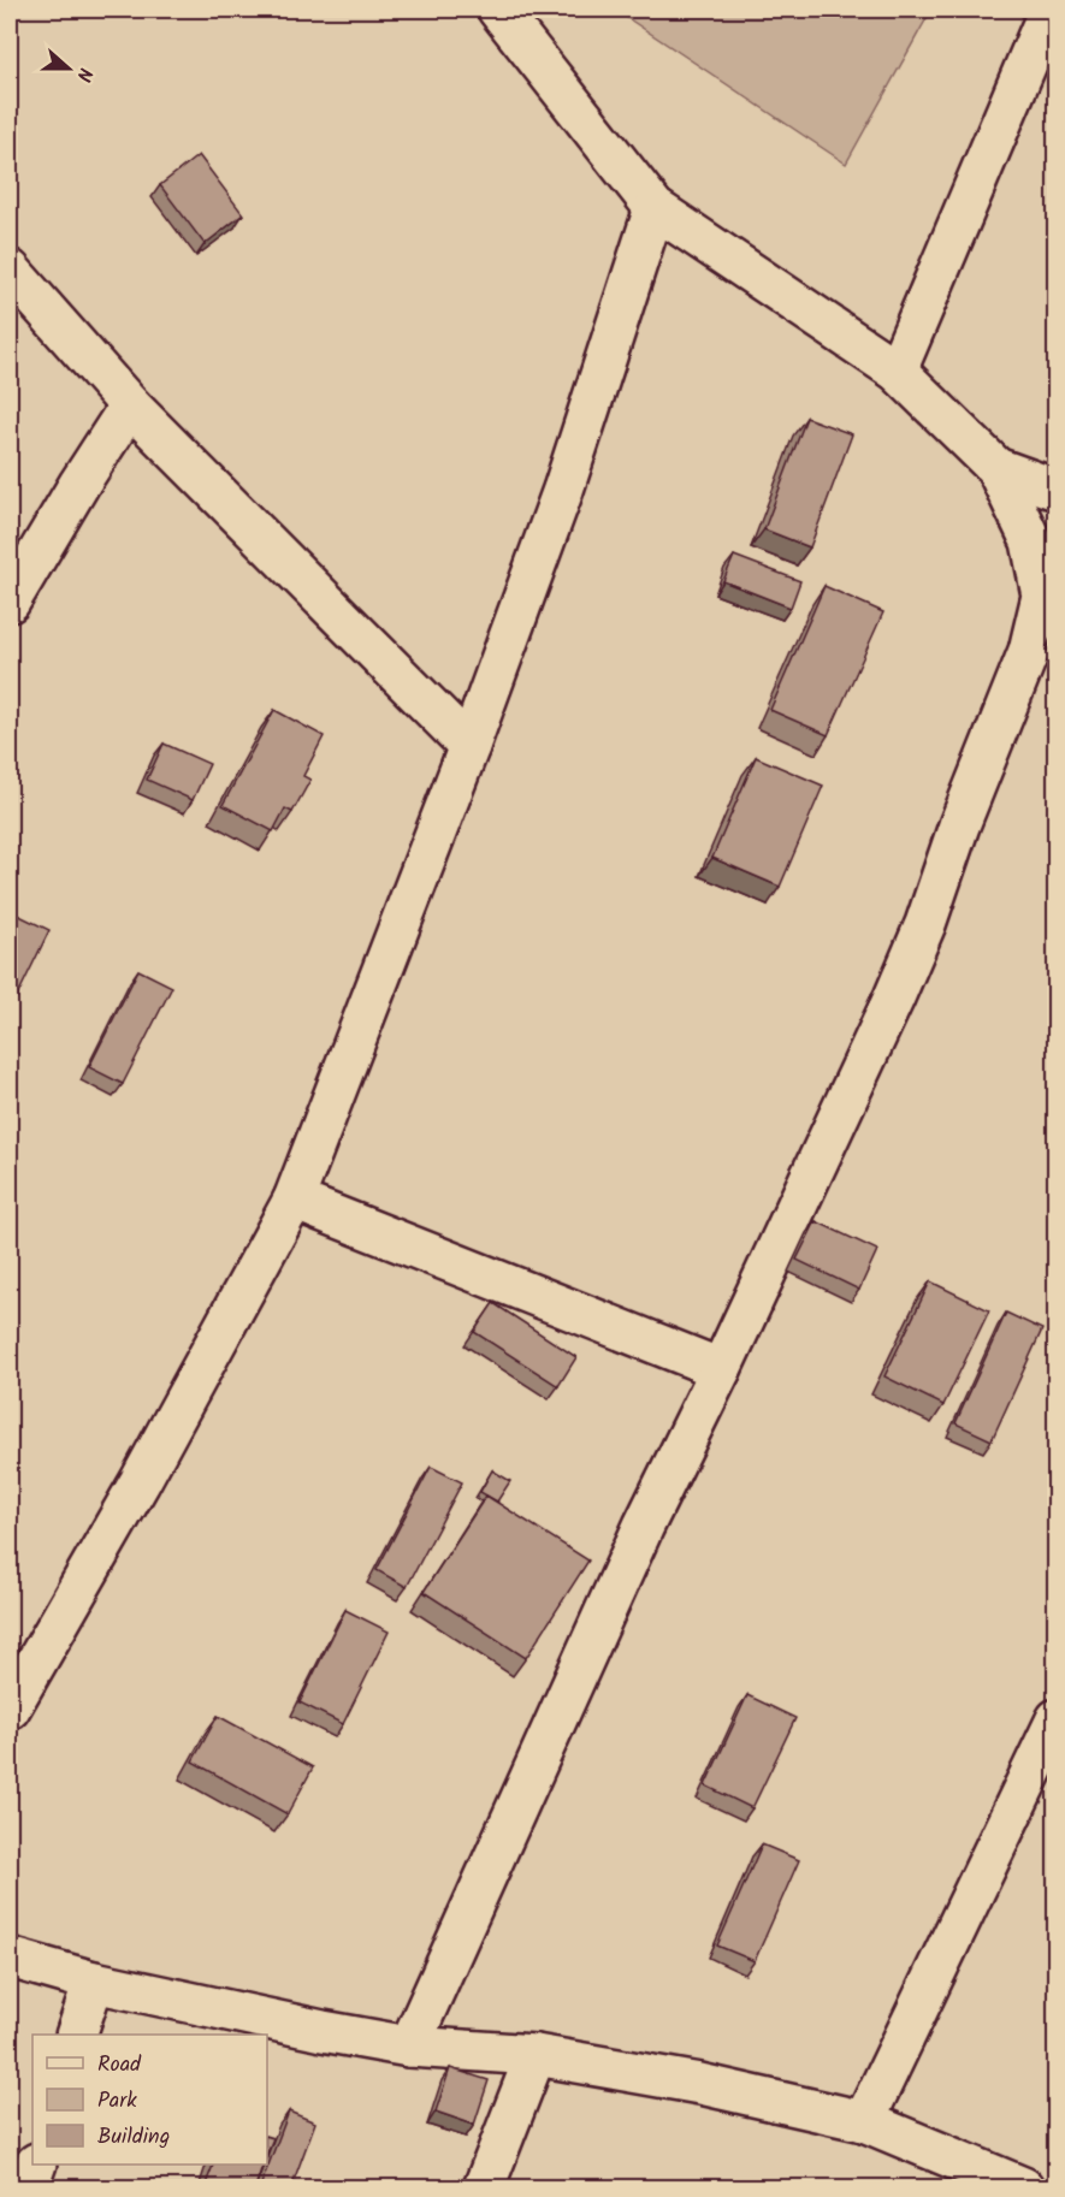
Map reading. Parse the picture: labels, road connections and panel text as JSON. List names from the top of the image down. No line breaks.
{"legend":["Road","Park","Building"],"north":"right"}
